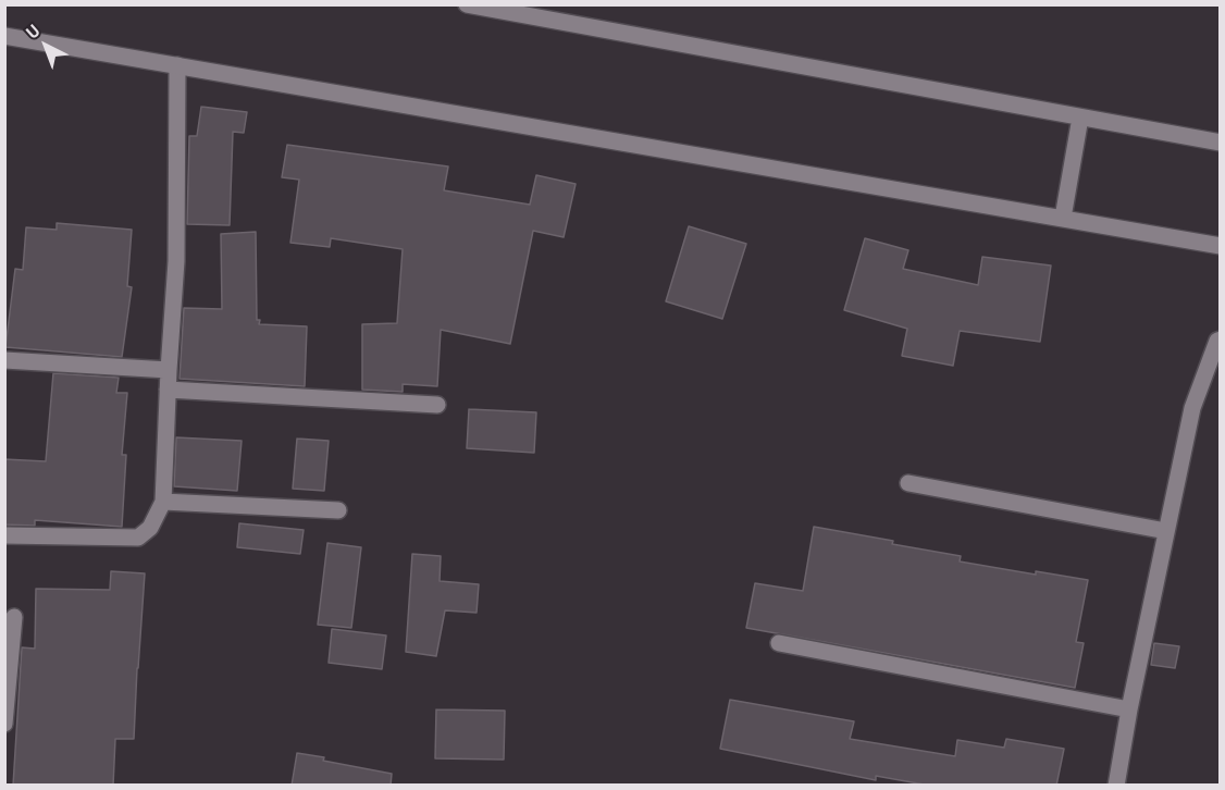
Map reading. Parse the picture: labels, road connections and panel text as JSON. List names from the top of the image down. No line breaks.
{"north":"top left"}
